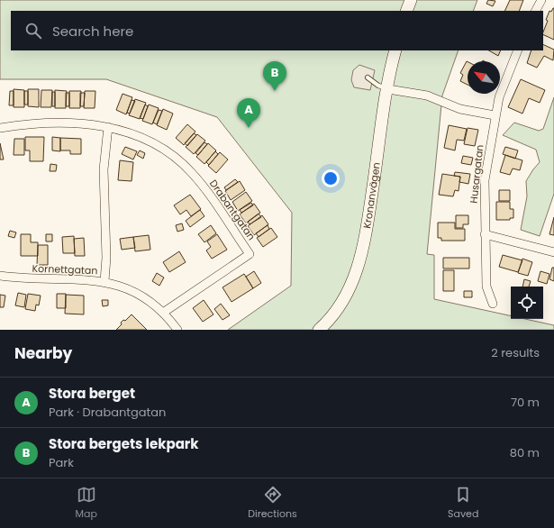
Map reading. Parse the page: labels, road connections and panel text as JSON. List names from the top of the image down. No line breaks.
{"streets":{"street":["Husargatan","Kronanvägen","Drabantgatan","Kornettgatan"]},"crossings":[["Drabantgatan","Kornettgatan"]],"north":"top left","page":{"search":"Search here","pins":["B","A"],"heading":["Nearby","2 results"],"list":[{"mark":"A","name":"Stora berget","note":"Park · Drabantgatan","value":"70 m"},{"mark":"B","name":"Stora bergets lekpark","note":"Park","value":"80 m"}],"nav":["Map","Directions","Saved"]}}
